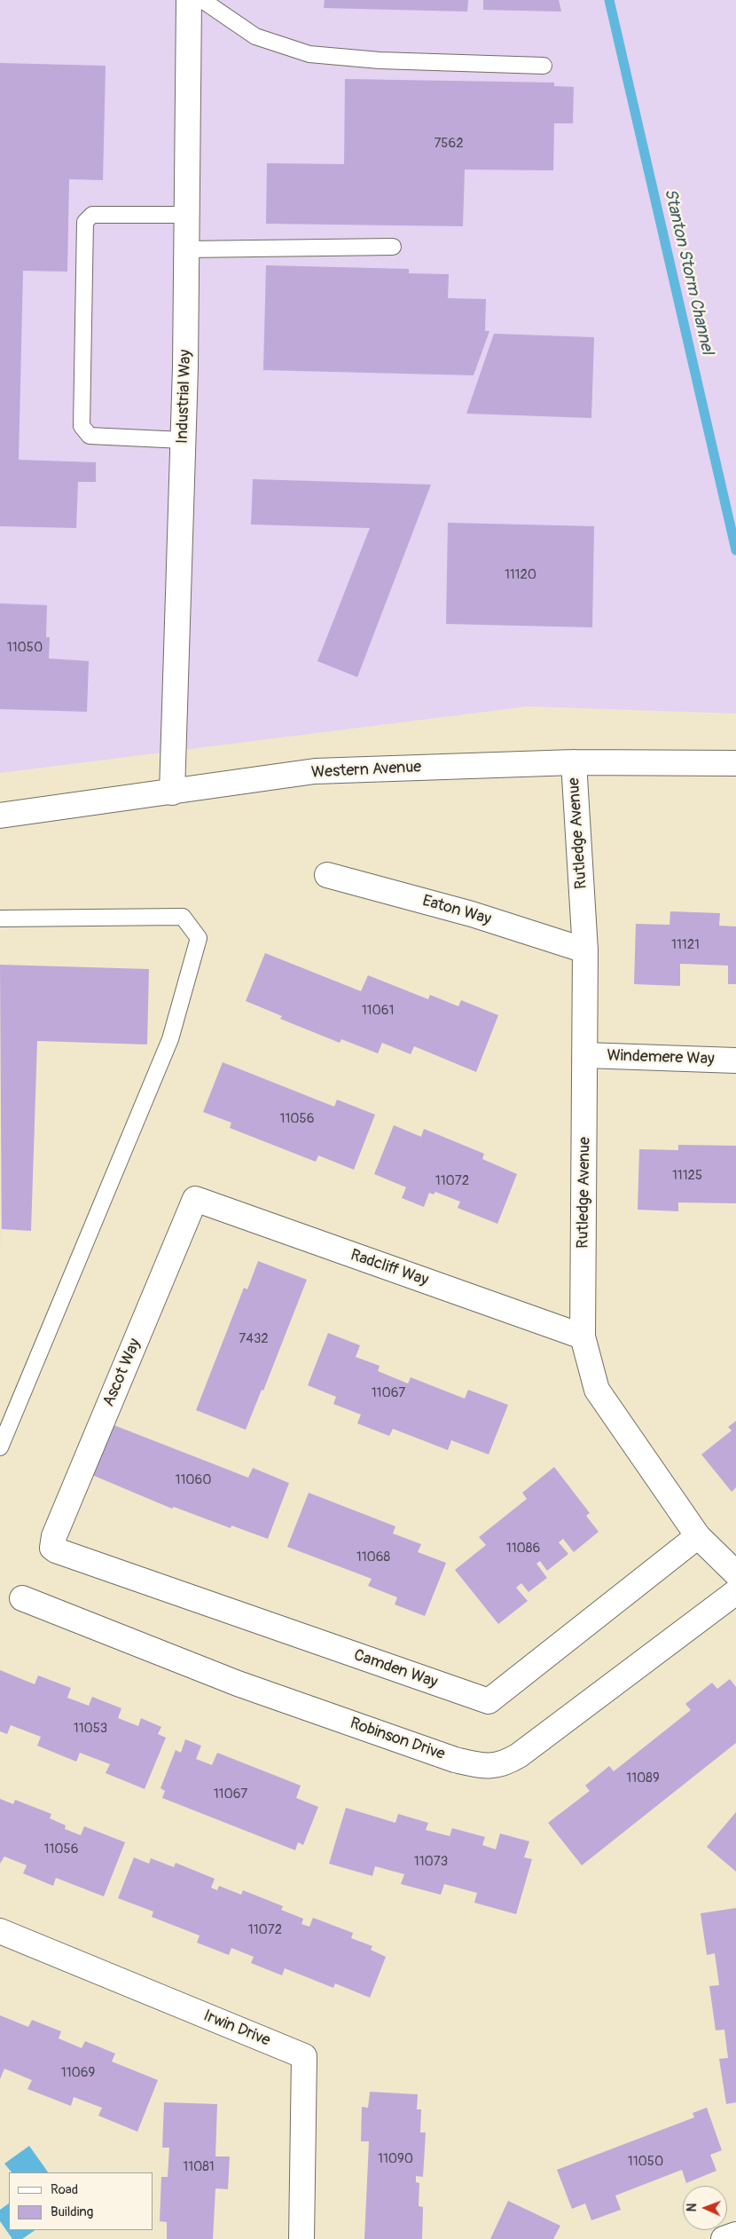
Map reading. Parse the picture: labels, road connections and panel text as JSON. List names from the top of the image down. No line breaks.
{"streets":{"street":["Industrial Way","Western Avenue","Rutledge Avenue","Eaton Way","Windemere Way","Radcliff Way","Ascot Way","Camden Way","Robinson Drive","Irwin Drive"]},"crossings":[["Industrial Way","Western Avenue"],["Western Avenue","Rutledge Avenue"],["Rutledge Avenue","Eaton Way"],["Rutledge Avenue","Windemere Way"],["Rutledge Avenue","Radcliff Way"],["Rutledge Avenue","Camden Way"],["Radcliff Way","Ascot Way"],["Ascot Way","Camden Way"]],"water":["Stanton Storm Channel"],"house_numbers":["7562","11120","11050","11121","11061","11056","11125","11072","7432","11067","11060","11086","11068","11053","11089","11067","11056","11073","11072","11069","11090","11050","11081"],"legend":["Road","Building"],"north":"left"}
